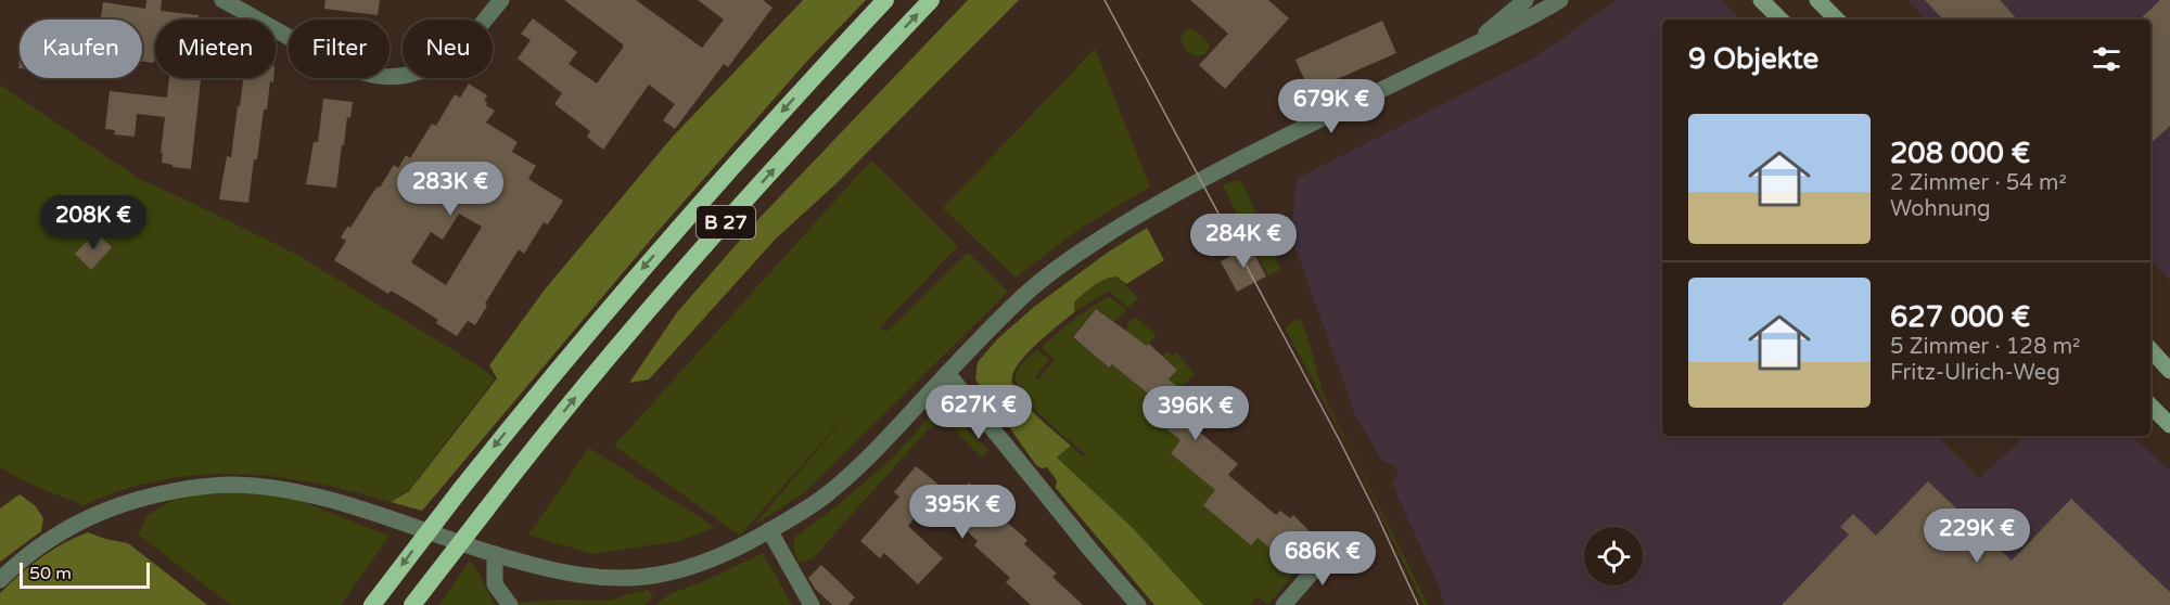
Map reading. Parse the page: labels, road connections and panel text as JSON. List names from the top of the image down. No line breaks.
{"streets":{"highway":["B 27"]},"scale_bar":"50 m","page":{"chip":["Kaufen","Mieten","Filter","Neu"],"heading":"9 Objekte","price":["679K €","283K €","208K €","284K €","627K €","396K €","395K €","229K €","686K €"],"list":[{"name":"208 000 €","note":"2 Zimmer · 54 m² · Wohnung"},{"name":"627 000 €","note":"5 Zimmer · 128 m² · Fritz-Ulrich-Weg"}],"scale":"50 m"}}
